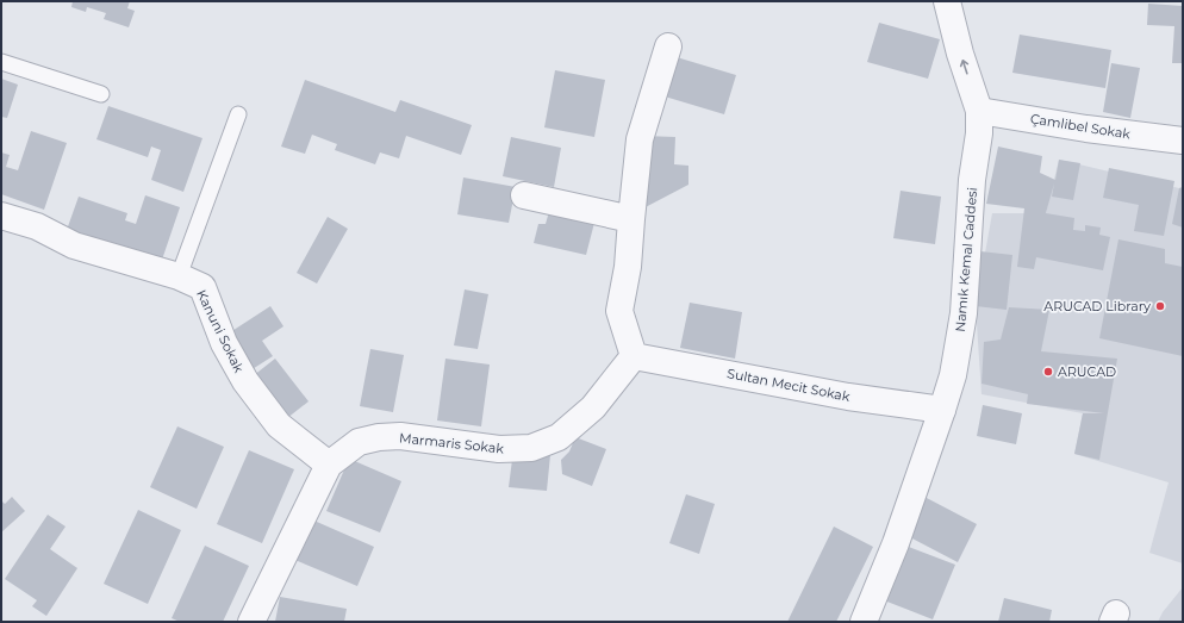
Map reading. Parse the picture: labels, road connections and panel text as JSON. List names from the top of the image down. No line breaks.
{"streets":{"street":["Çamlibel Sokak","Namık Kemal Caddesi","Kanuni Sokak","Sultan Mecit Sokak","Marmaris Sokak"]},"crossings":[["Çamlibel Sokak","Namık Kemal Caddesi"],["Namık Kemal Caddesi","Sultan Mecit Sokak"],["Kanuni Sokak","Marmaris Sokak"],["Sultan Mecit Sokak","Marmaris Sokak"]],"places":["ARUCAD Library","ARUCAD"]}
